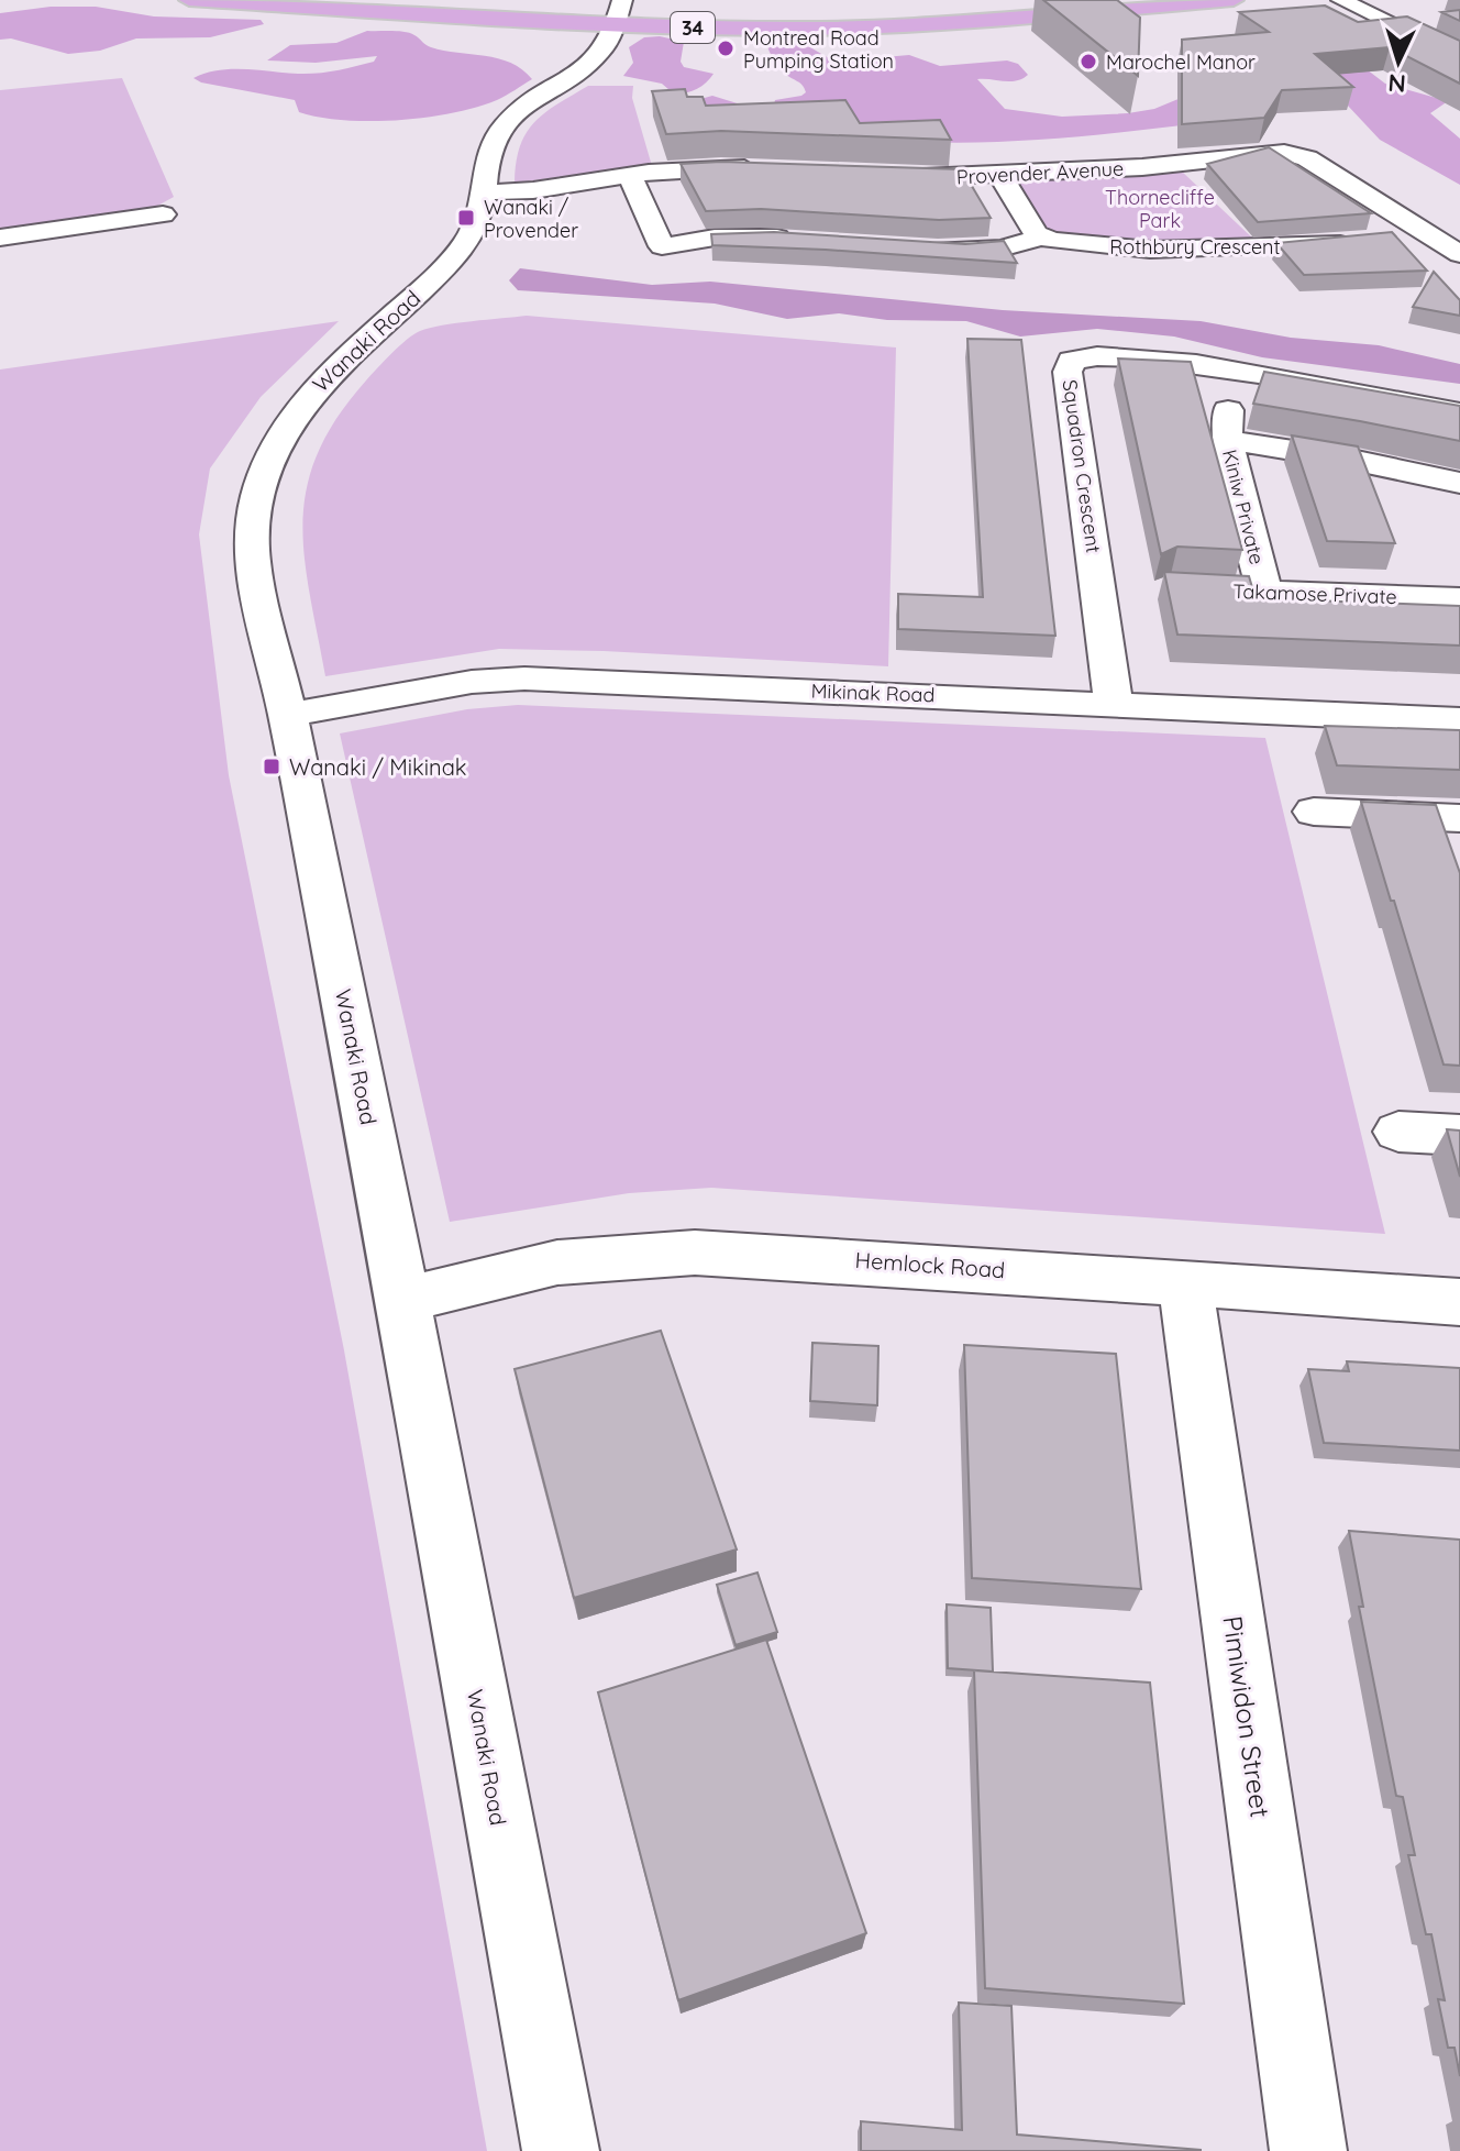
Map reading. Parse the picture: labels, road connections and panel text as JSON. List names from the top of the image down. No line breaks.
{"streets":{"main road":["34"],"street":["Provender Avenue","Rothbury Crescent","Wanaki Road","Squadron Crescent","Kiniw Private","Takamose Private","Mikinak Road","Hemlock Road","Pimiwidon Street"]},"crossings":[["34","Wanaki Road"],["Provender Avenue","Rothbury Crescent"],["Wanaki Road","Mikinak Road"],["Wanaki Road","Hemlock Road"],["Squadron Crescent","Kiniw Private"],["Squadron Crescent","Mikinak Road"],["Kiniw Private","Takamose Private"],["Hemlock Road","Pimiwidon Street"]],"parks":["Thornecliffe Park"],"places":{"other":["Montreal Road Pumping Station","Marochel Manor"],"transit":["Wanaki / Provender","Wanaki / Mikinak"]},"north":"bottom"}
